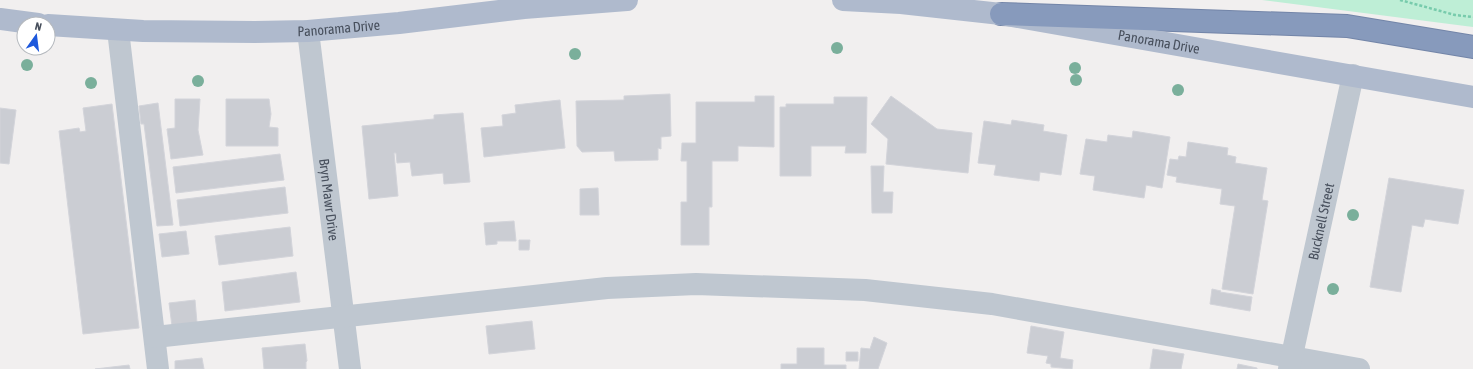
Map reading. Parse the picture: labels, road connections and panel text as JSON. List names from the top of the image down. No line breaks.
{"streets":{"main road":["Panorama Drive"],"street":["Bryn Mawr Drive","Bucknell Street"]},"crossings":[["Panorama Drive","Bryn Mawr Drive"],["Panorama Drive","Bucknell Street"]],"north":"top"}
